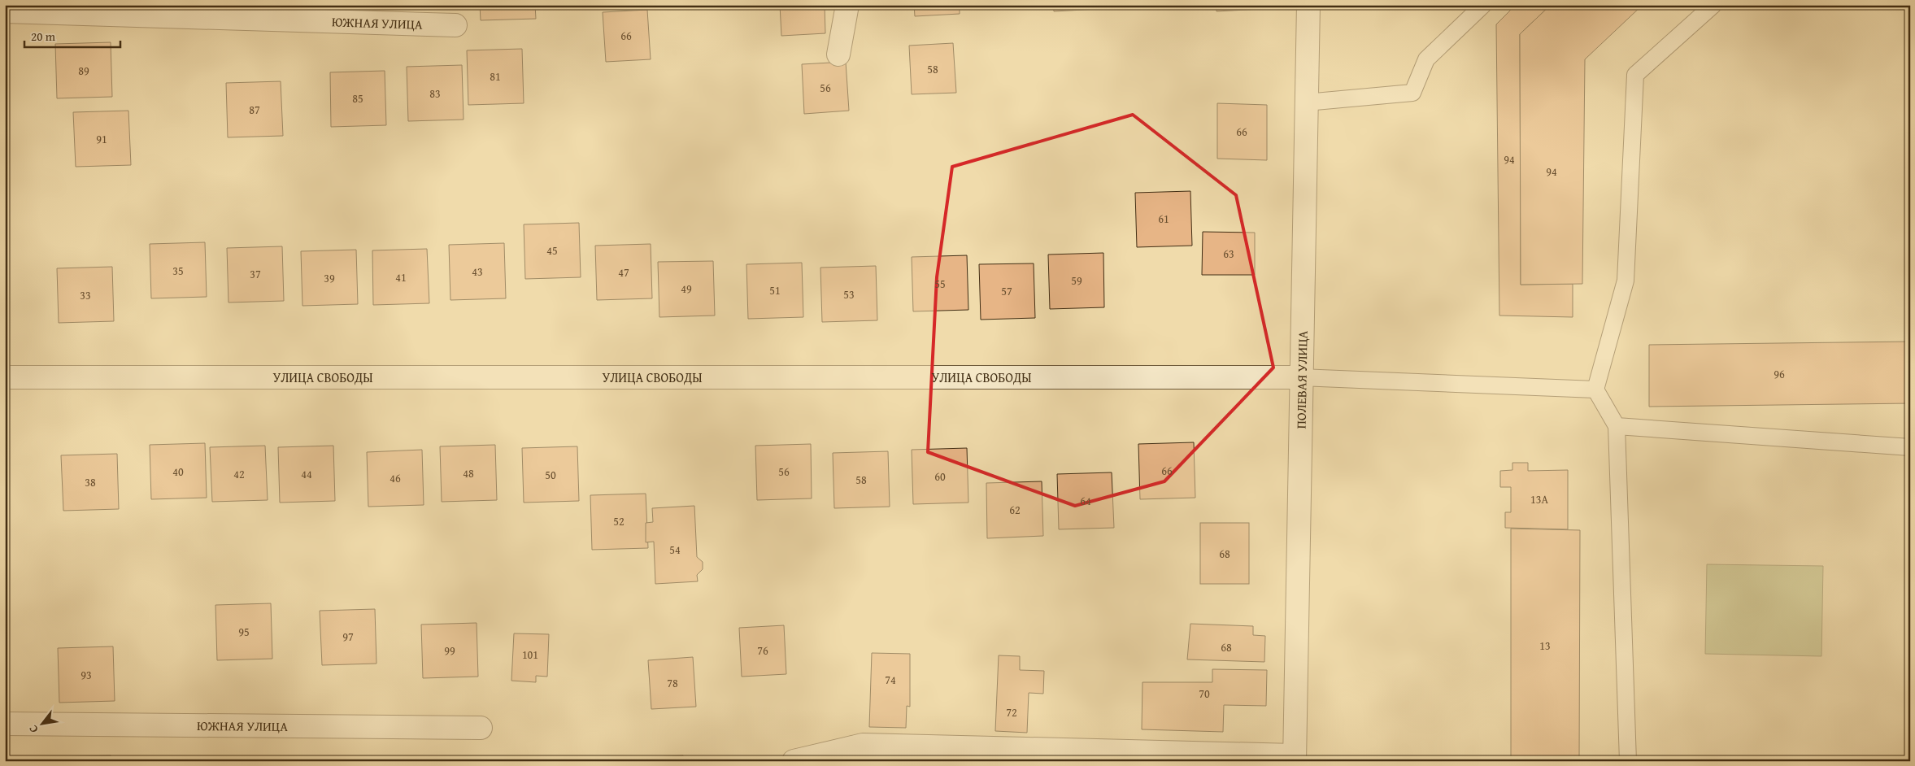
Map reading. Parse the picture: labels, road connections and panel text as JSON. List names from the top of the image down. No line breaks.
{"streets":{"street":["ЮЖНАЯ УЛИЦА","УЛИЦА СВОБОДЫ","ПОЛЕВАЯ УЛИЦА"]},"crossings":[["УЛИЦА СВОБОДЫ","ПОЛЕВАЯ УЛИЦА"]],"house_numbers":["66","58","89","81","56","83","85","87","66","91","94","94","61","45","63","35","43","47","37","41","39","59","55","49","51","57","53","33","96","66","40","56","48","42","44","50","60","46","58","38","13А","64","62","52","54","68","95","97","13","68","99","76","101","93","74","78","70","72"],"scale_bar":"20 m","north":"bottom left"}
